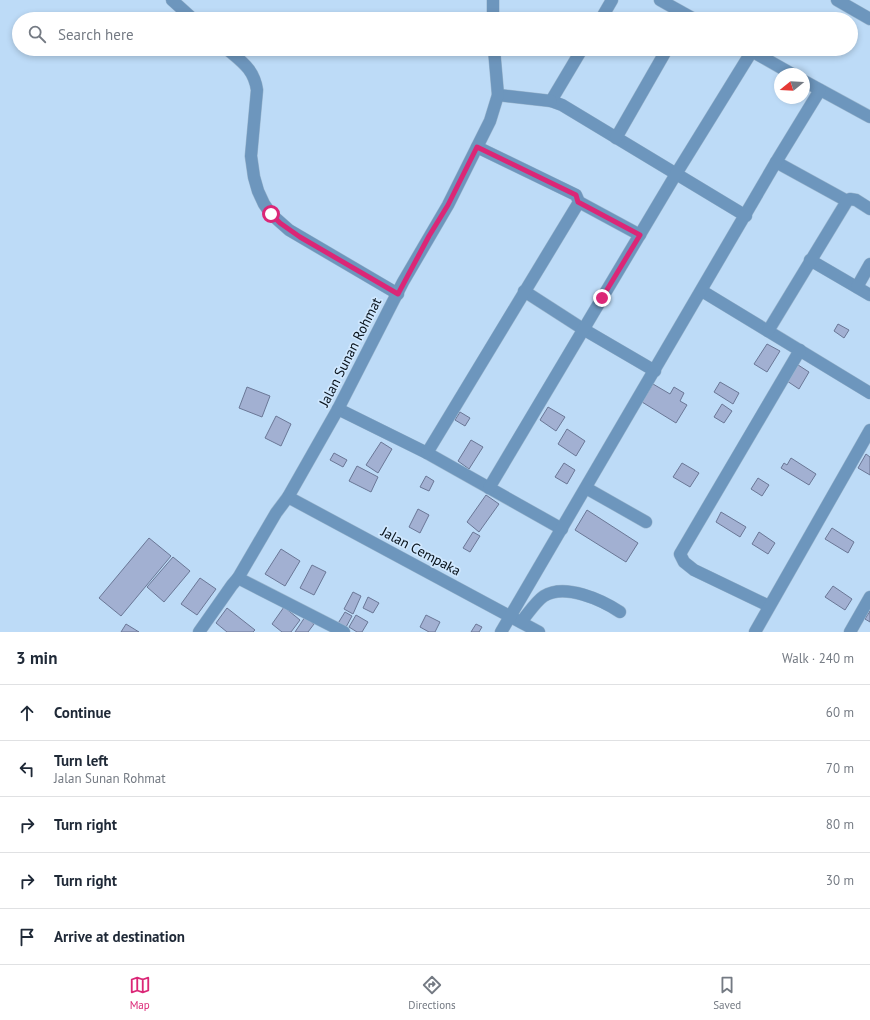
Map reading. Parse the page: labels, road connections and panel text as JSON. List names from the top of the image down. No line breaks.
{"streets":{"street":["Jalan Sunan Rohmat","Jalan Cempaka"]},"crossings":[["Jalan Sunan Rohmat","Jalan Cempaka"]],"north":"left","page":{"search":"Search here","heading":["3 min","Walk · 240 m"],"list":[["Continue","60 m"],["Turn left","Jalan Sunan Rohmat","70 m"],["Turn right","80 m"],["Turn right","30 m"],"Arrive at destination"],"nav":["Map","Directions","Saved"]}}
